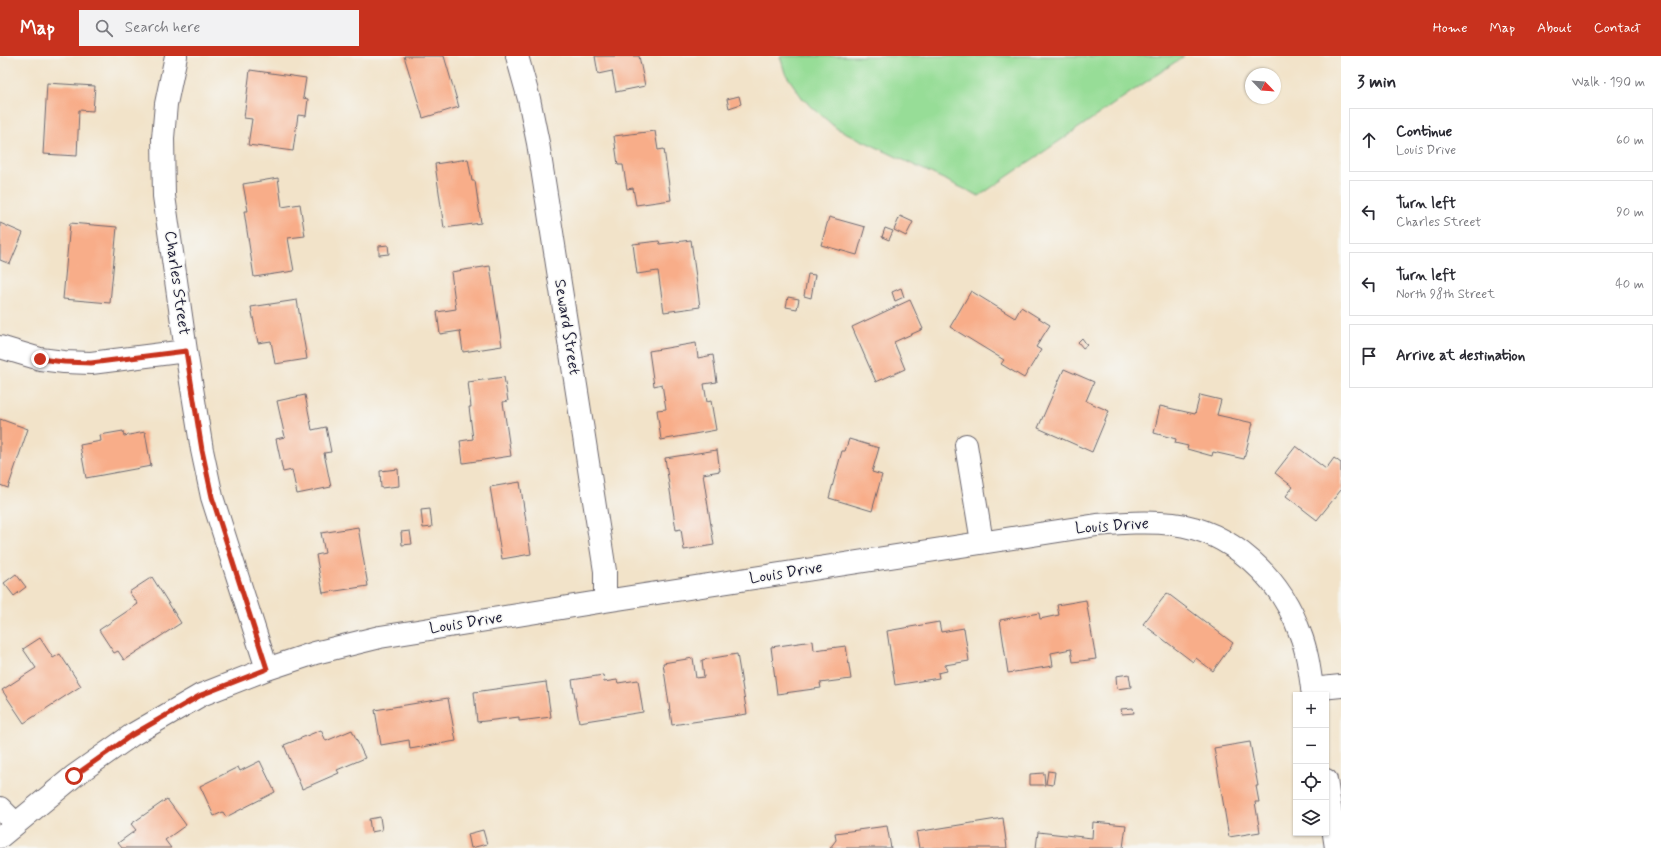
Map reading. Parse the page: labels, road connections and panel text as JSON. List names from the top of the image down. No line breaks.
{"streets":{"street":["Charles Street","Seward Street","Louis Drive"]},"crossings":[["Charles Street","Louis Drive"],["Seward Street","Louis Drive"]],"north":"bottom right","page":{"header":"Map","search":"Search here","nav":["Home","Map","About","Contact"],"heading":["3 min","Walk · 190 m"],"list":[["Continue","Louis Drive","60 m"],["Turn left","Charles Street","90 m"],["Turn left","North 98th Street","40 m"],"Arrive at destination"],"map_buttons":["+","−"]}}
